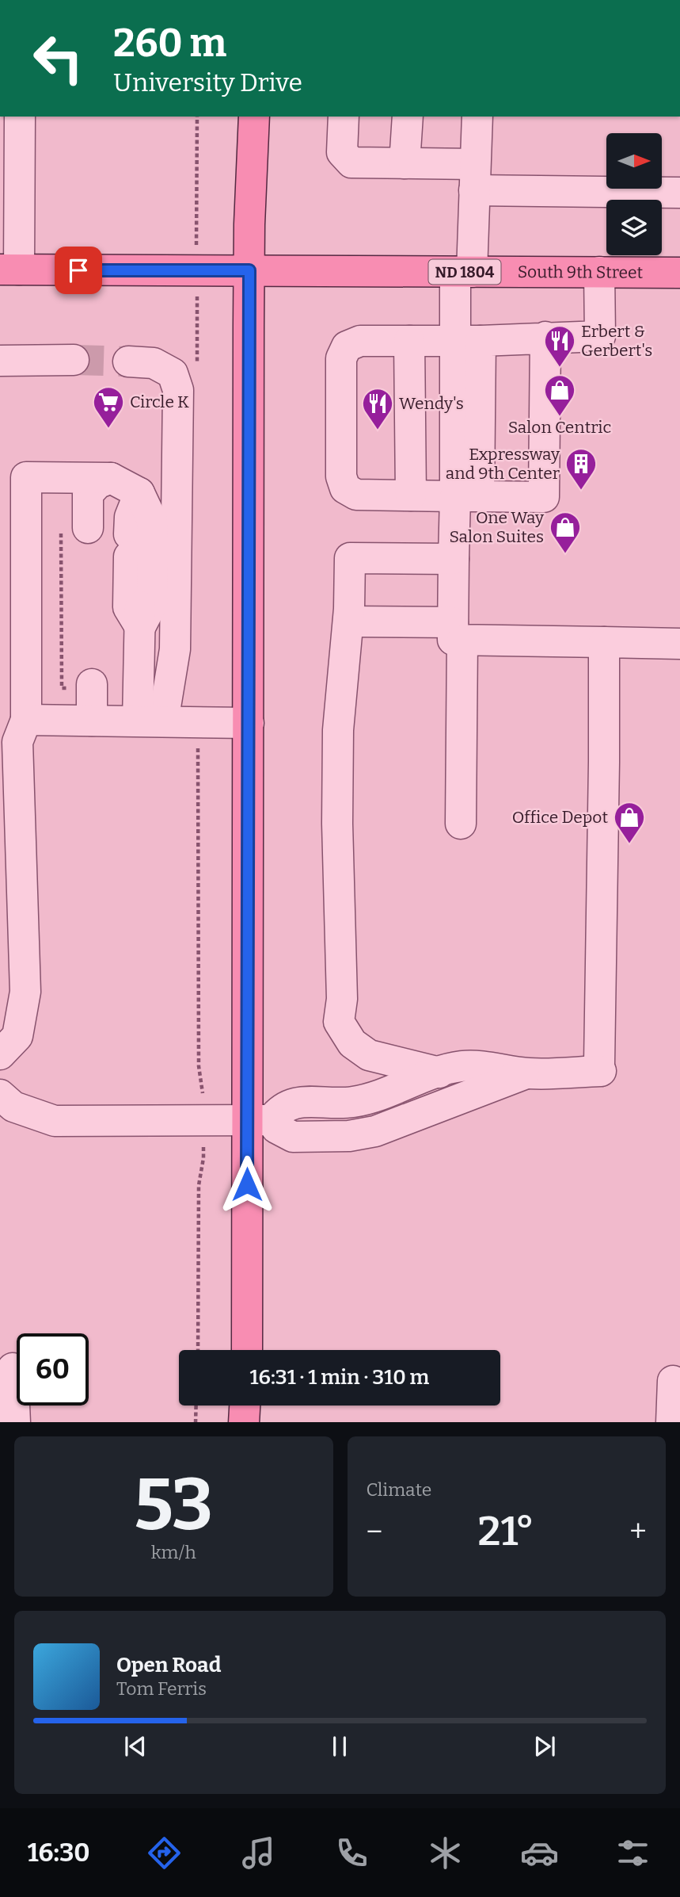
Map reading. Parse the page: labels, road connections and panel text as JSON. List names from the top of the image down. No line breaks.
{"streets":{"main road":["ND 1804","South 9th Street"]},"crossings":[["ND 1804","South 9th Street"]],"places":{"restaurant":["Erbert & Gerbert's","Wendy's"],"shop":["Salon Centric","One Way Salon Suites","Office Depot"],"supermarket":["Circle K"],"building":["Expressway and 9th Center"]},"north":"right","page":{"turn":["260 m","University Drive"],"limit":"60","trip":"16:31 · 1 min · 310 m","tile":[["53","km/h"],"Climate"],"heat":["−","21°","+"],"song":["Open Road","Tom Ferris"],"tabs":"16:30"}}
